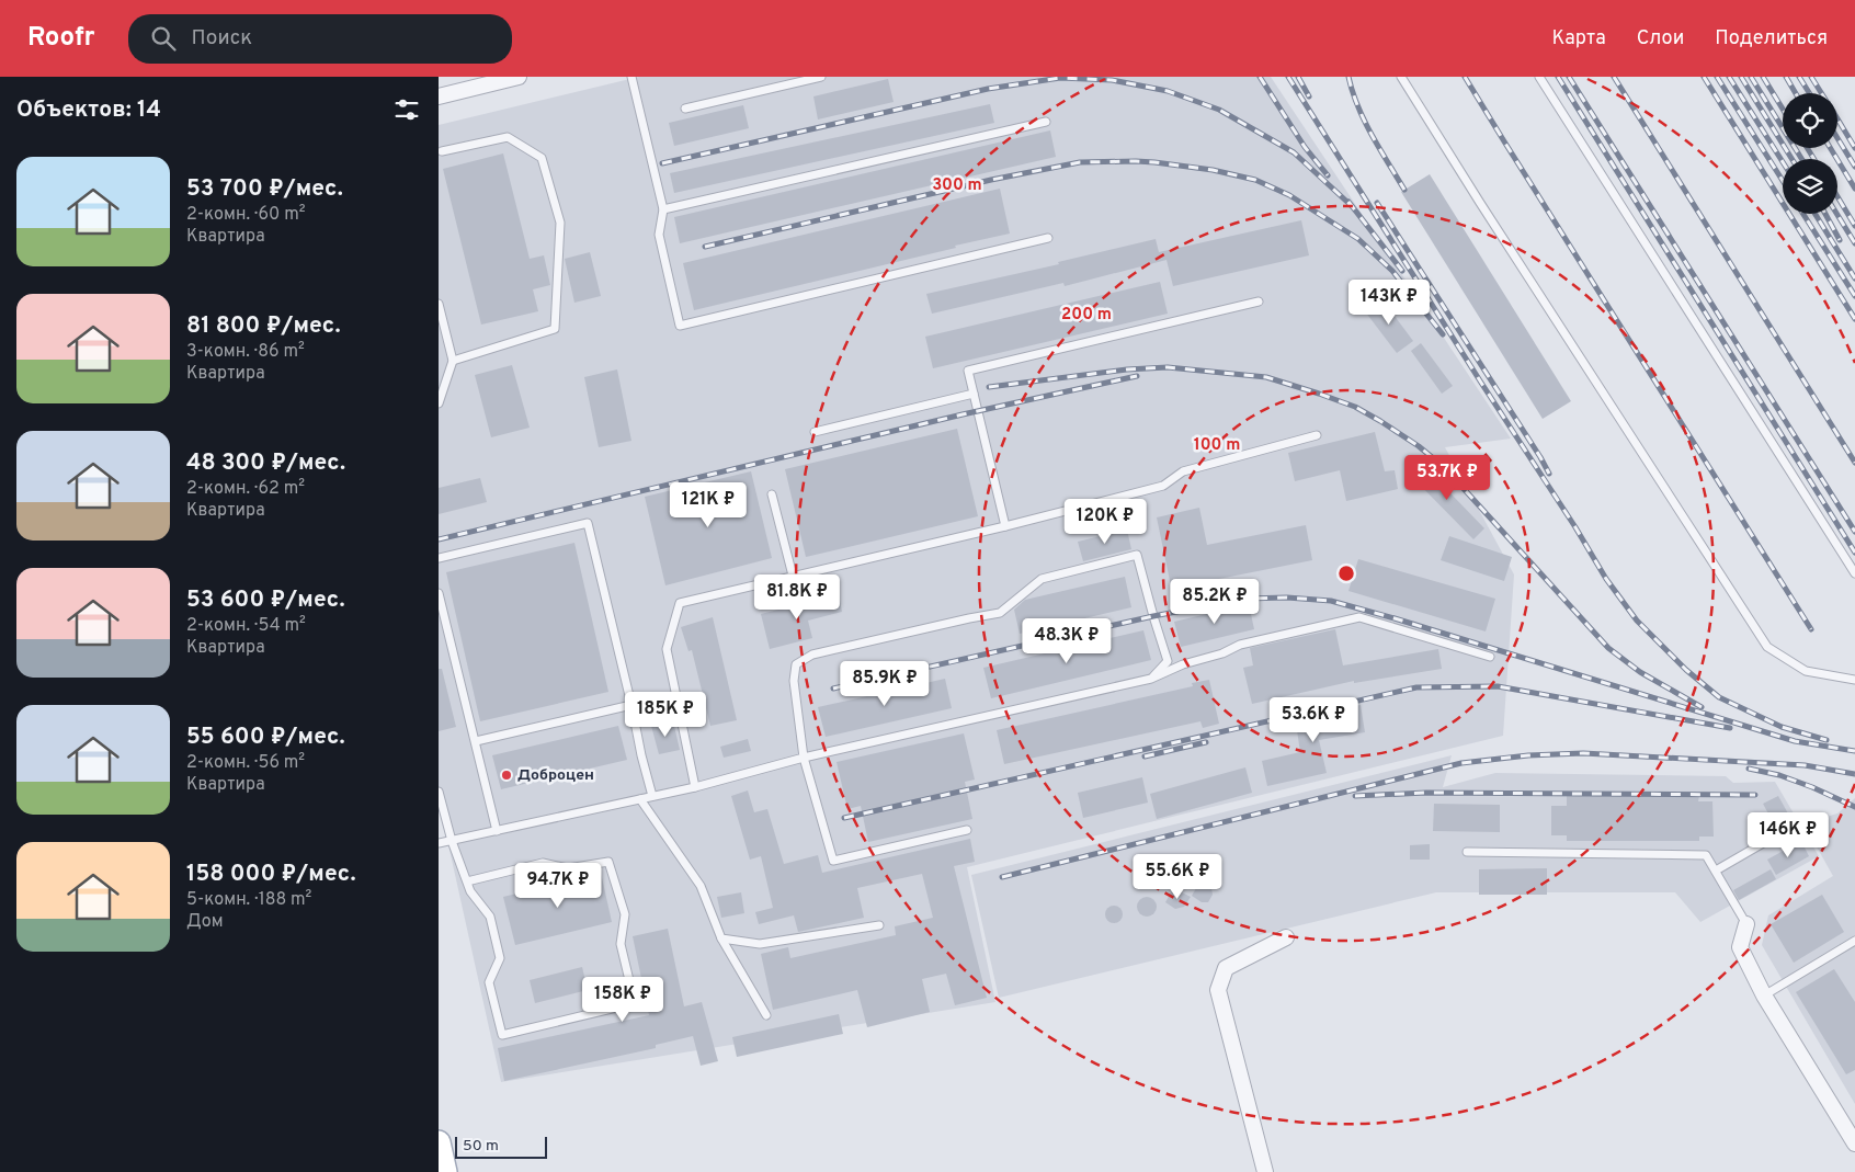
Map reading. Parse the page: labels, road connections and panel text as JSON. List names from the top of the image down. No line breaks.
{"places":["Доброцен"],"scale_bar":"50 m","page":{"header":"Roofr","search":"Поиск","nav":["Карта","Слои","Поделиться"],"heading":"Объектов: 14","list":[{"name":"53 700 ₽/мес.","note":"2-комн. · 60 m² · Квартира"},{"name":"81 800 ₽/мес.","note":"3-комн. · 86 m² · Квартира"},{"name":"48 300 ₽/мес.","note":"2-комн. · 62 m² · Квартира"},{"name":"53 600 ₽/мес.","note":"2-комн. · 54 m² · Квартира"},{"name":"55 600 ₽/мес.","note":"2-комн. · 56 m² · Квартира"},{"name":"158 000 ₽/мес.","note":"5-комн. · 188 m² · Дом"}],"price":["143K ₽","53.7K ₽","121K ₽","120K ₽","81.8K ₽","85.2K ₽","48.3K ₽","85.9K ₽","185K ₽","53.6K ₽","146K ₽","55.6K ₽","94.7K ₽","158K ₽"],"scale":"50 m"},"rings":["300 m","200 m","100 m"]}
